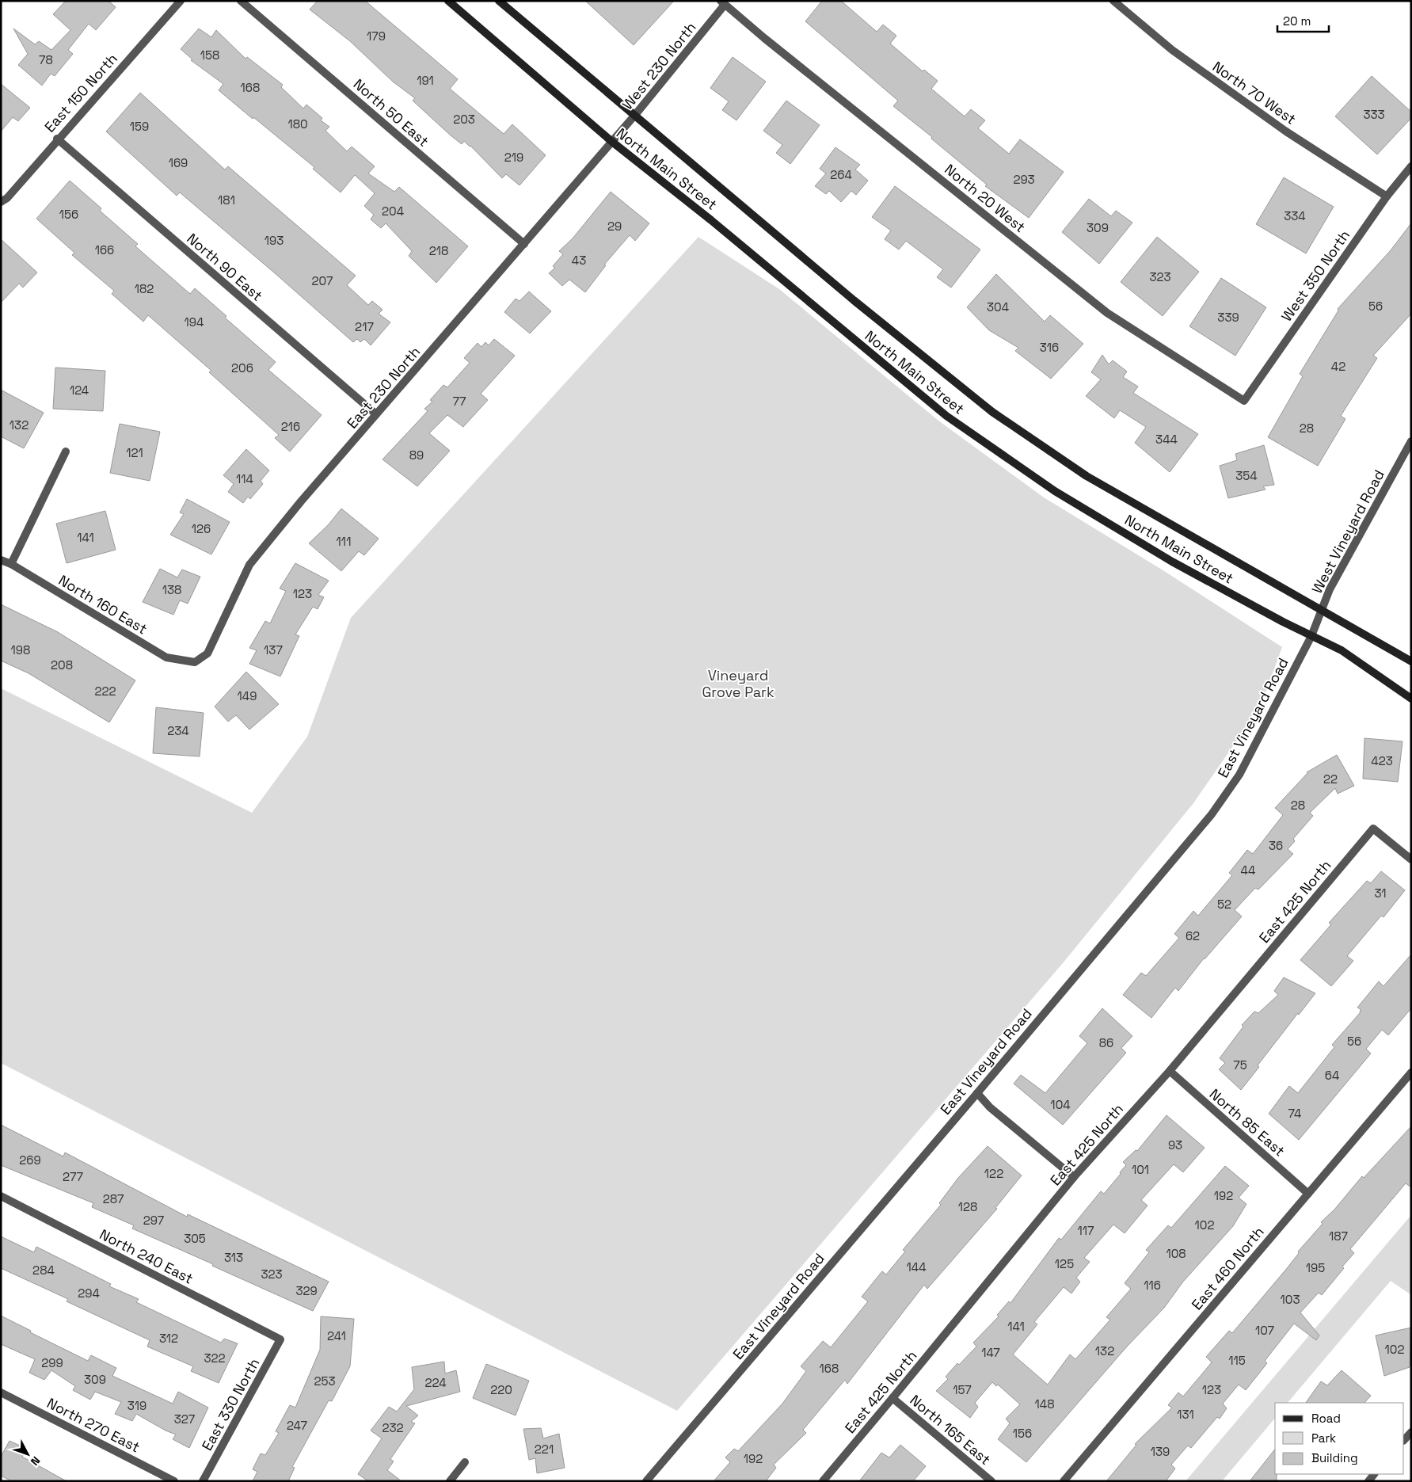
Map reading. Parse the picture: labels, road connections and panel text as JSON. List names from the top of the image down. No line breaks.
{"streets":{"main road":["North Main Street"],"street":["West 230 North","East 150 North","North 70 West","North 50 East","North 20 West","North 90 East","West 350 North","East 230 North","West Vineyard Road","North 160 East","East Vineyard Road","East 425 North","North 85 East","North 240 East","East 460 North","East 330 North","North 270 East","North 165 East"]},"crossings":[["West 230 North","North Main Street"],["West 230 North","North 20 West"],["West 230 North","East 230 North"],["East 150 North","North 90 East"],["North 70 West","West 350 North"],["North 50 East","East 230 North"],["North Main Street","East 230 North"],["North Main Street","West Vineyard Road"],["North Main Street","East Vineyard Road"],["North 20 West","West 350 North"],["North 90 East","East 230 North"],["East 230 North","North 160 East"],["West Vineyard Road","East Vineyard Road"],["East 425 North","North 85 East"],["East 425 North","North 165 East"],["North 85 East","East 460 North"],["North 240 East","East 330 North"]],"parks":["Vineyard Grove Park"],"house_numbers":["179","158","78","191","168","333","203","180","159","219","169","264","293","181","204","156","334","29","309","193","166","218","43","323","207","182","56","304","339","194","217","316","42","206","124","77","132","216","28","344","121","89","354","114","126","141","111","138","123","198","137","208","222","149","234","423","22","28","36","44","31","52","62","56","86","75","64","104","74","93","269","101","122","277","192","287","128","297","102","117","187","305","108","313","125","144","195","284","323","116","329","294","103","141","107","241","312","102","132","147","322","115","299","168","309","253","224","220","157","123","148","319","131","327","247","232","156","221","139","192"],"legend":["Road","Park","Building"],"scale_bar":"20 m","north":"bottom right"}
